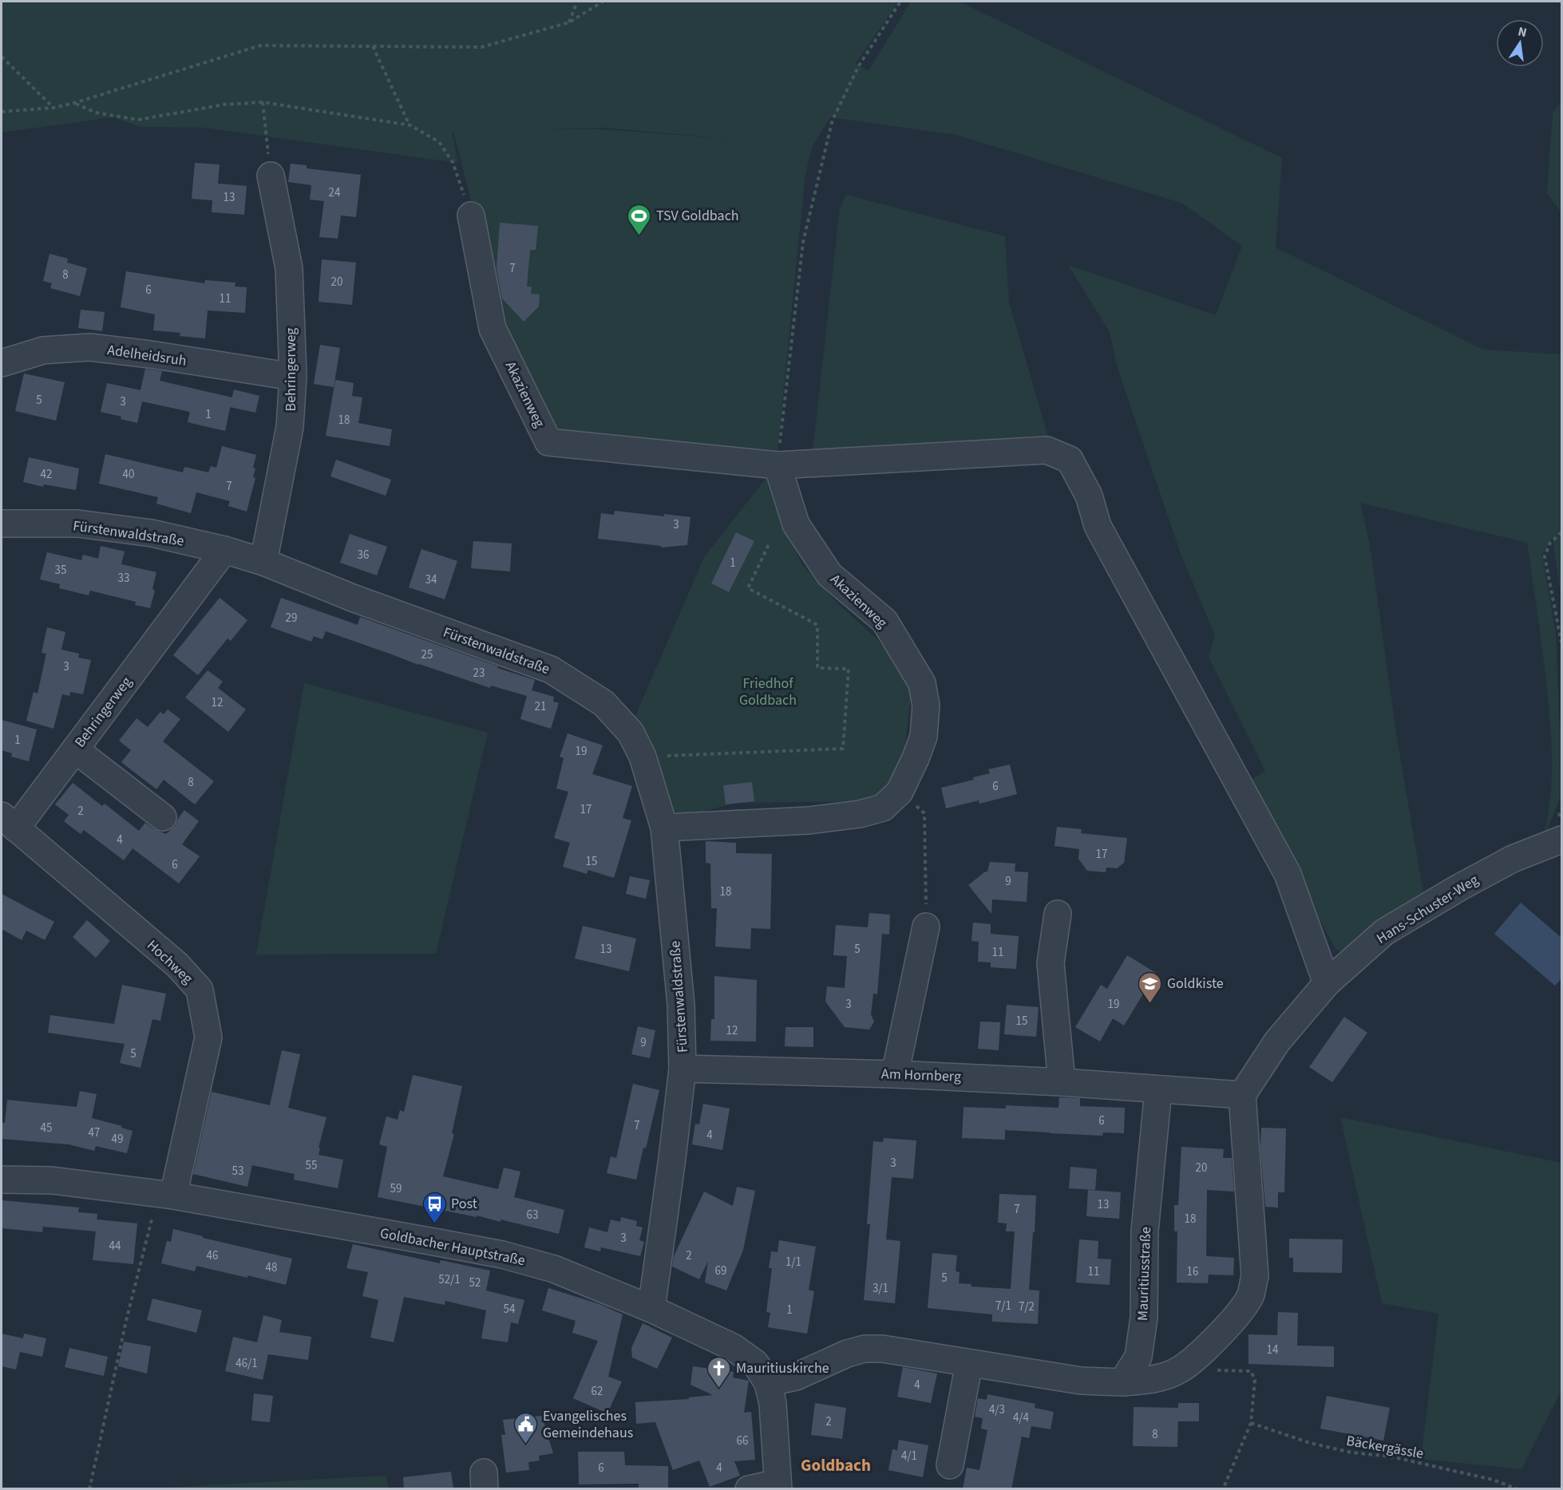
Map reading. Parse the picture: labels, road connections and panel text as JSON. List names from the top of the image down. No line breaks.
{"streets":{"street":["Adelheidsruh","Behringerweg","Akazienweg","Fürstenwaldstraße","Hans-Schuster-Weg","Hochweg","Am Hornberg","Goldbacher Hauptstraße","Mauritiusstraße"],"path":["Bäckergässle"]},"crossings":[["Adelheidsruh","Behringerweg"],["Behringerweg","Fürstenwaldstraße"],["Behringerweg","Hochweg"],["Akazienweg","Fürstenwaldstraße"],["Fürstenwaldstraße","Am Hornberg"],["Fürstenwaldstraße","Goldbacher Hauptstraße"],["Hochweg","Goldbacher Hauptstraße"],["Am Hornberg","Mauritiusstraße"]],"districts":["Goldbach"],"parks":["Friedhof Goldbach"],"places":{"sports":["TSV Goldbach"],"school or university":["Goldkiste"],"bus stop":["Post"],"church":["Mauritiuskirche"],"public building":["Evangelisches Gemeindehaus"]},"house_numbers":["24","13","7","8","20","6","11","5","3","1","18","42","40","7","3","36","1","35","33","34","29","25","3","23","12","21","1","19","8","6","17","2","4","17","15","6","9","18","13","5","11","3","19","15","12","9","5","6","7","45","47","4","49","3","55","20","53","59","13","7","63","18","3","44","46","2","1/1","48","69","11","16","5","52/1","52","3/1","7/1","7/2","54","1","14","46/1","4","62","4/3","4/4","2","8","66","4/1","6","4"],"north":"top"}
